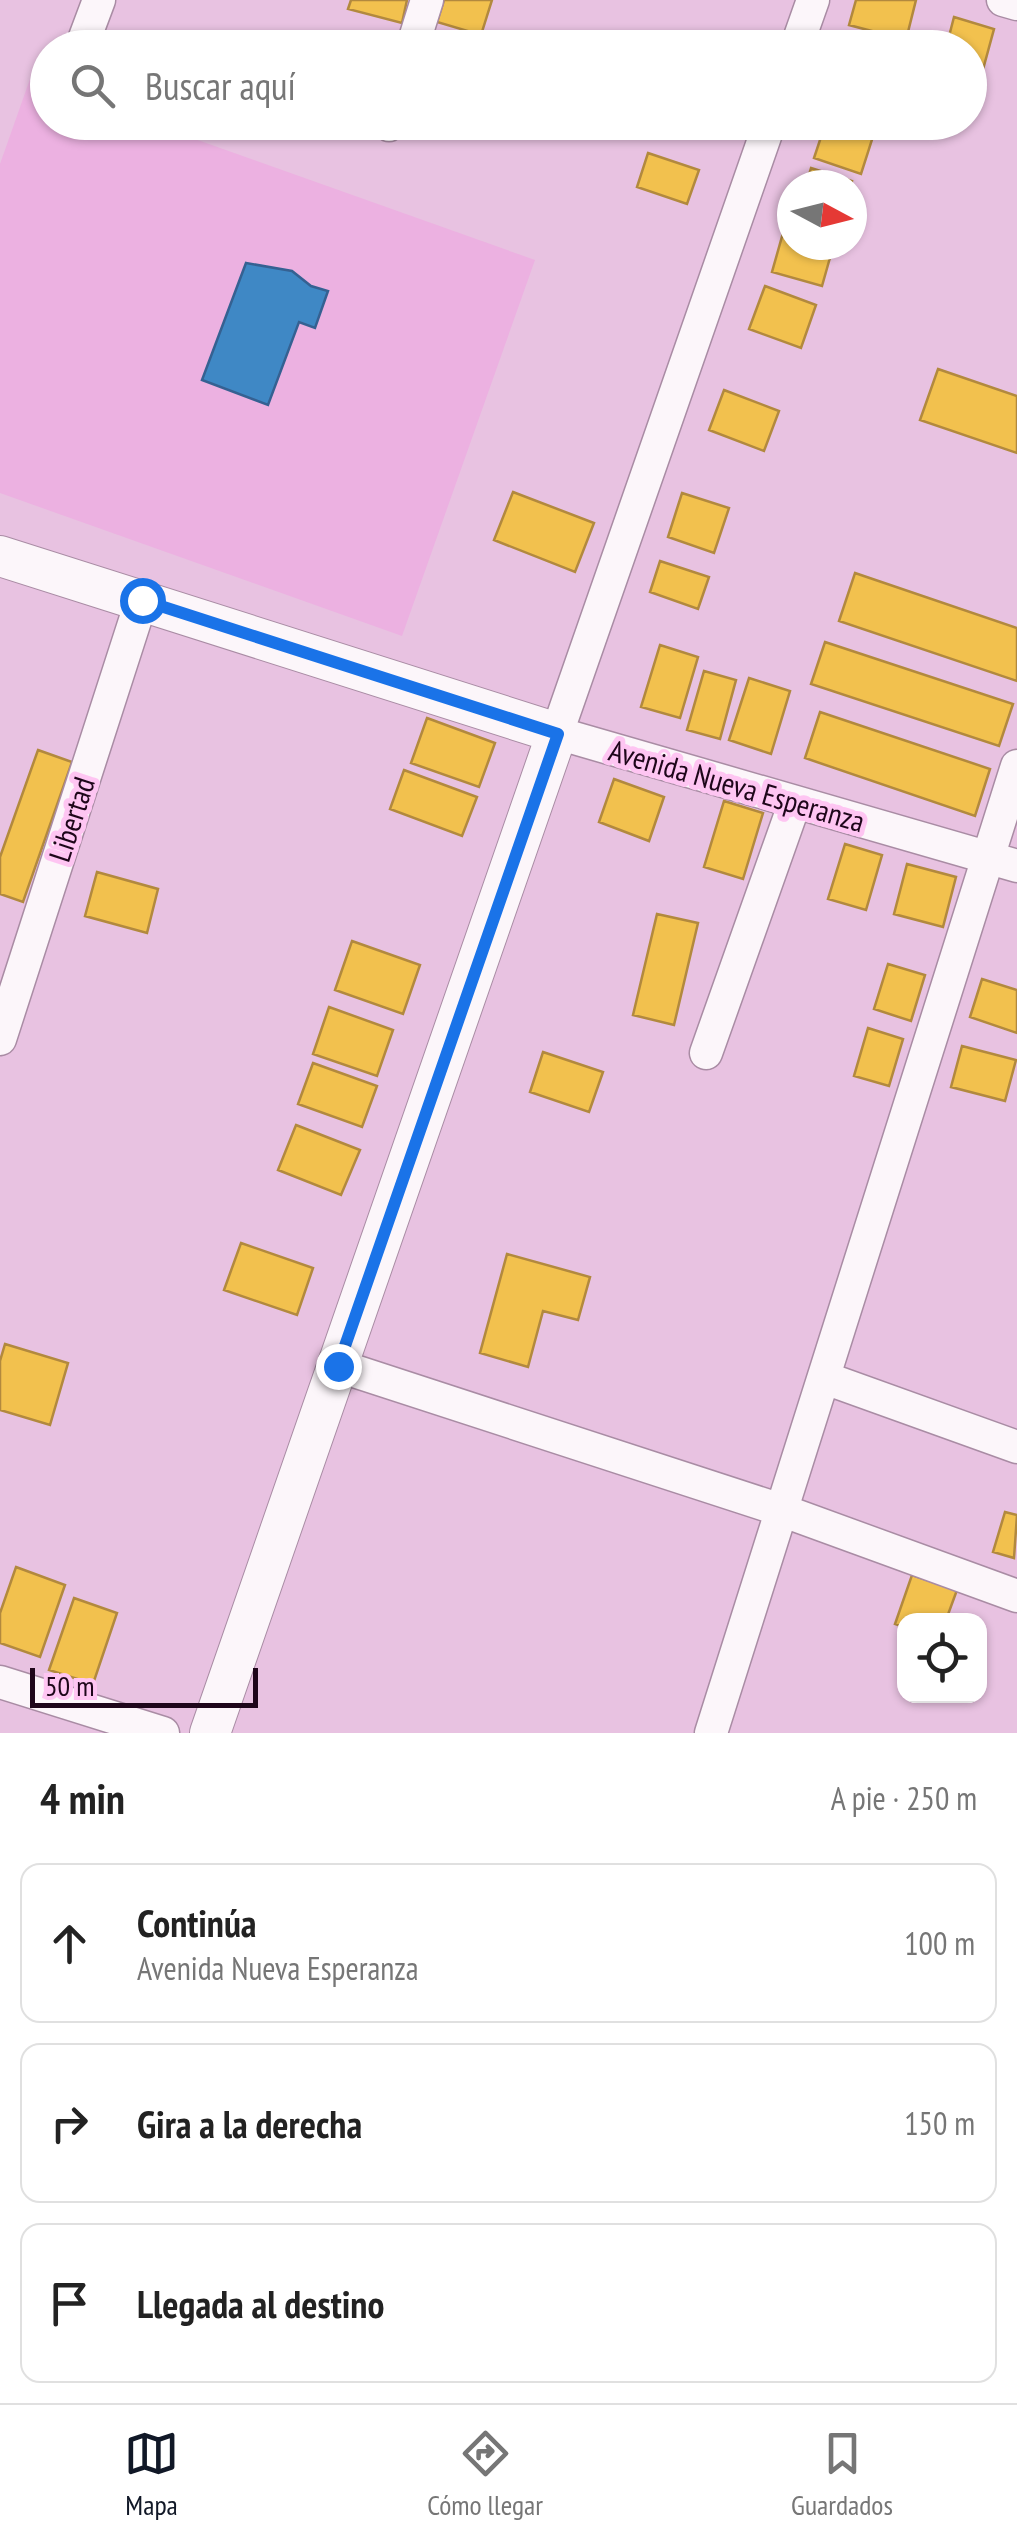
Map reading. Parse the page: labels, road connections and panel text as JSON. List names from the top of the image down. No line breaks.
{"streets":{"street":["Avenida Nueva Esperanza","Libertad"]},"crossings":[["Avenida Nueva Esperanza","Libertad"]],"scale_bar":"50 m","north":"right","page":{"search":"Buscar aquí","scale":"50 m","heading":["4 min","A pie · 250 m"],"list":[["Continúa","Avenida Nueva Esperanza","100 m"],["Gira a la derecha","150 m"],"Llegada al destino"],"nav":["Mapa","Cómo llegar","Guardados"]}}
